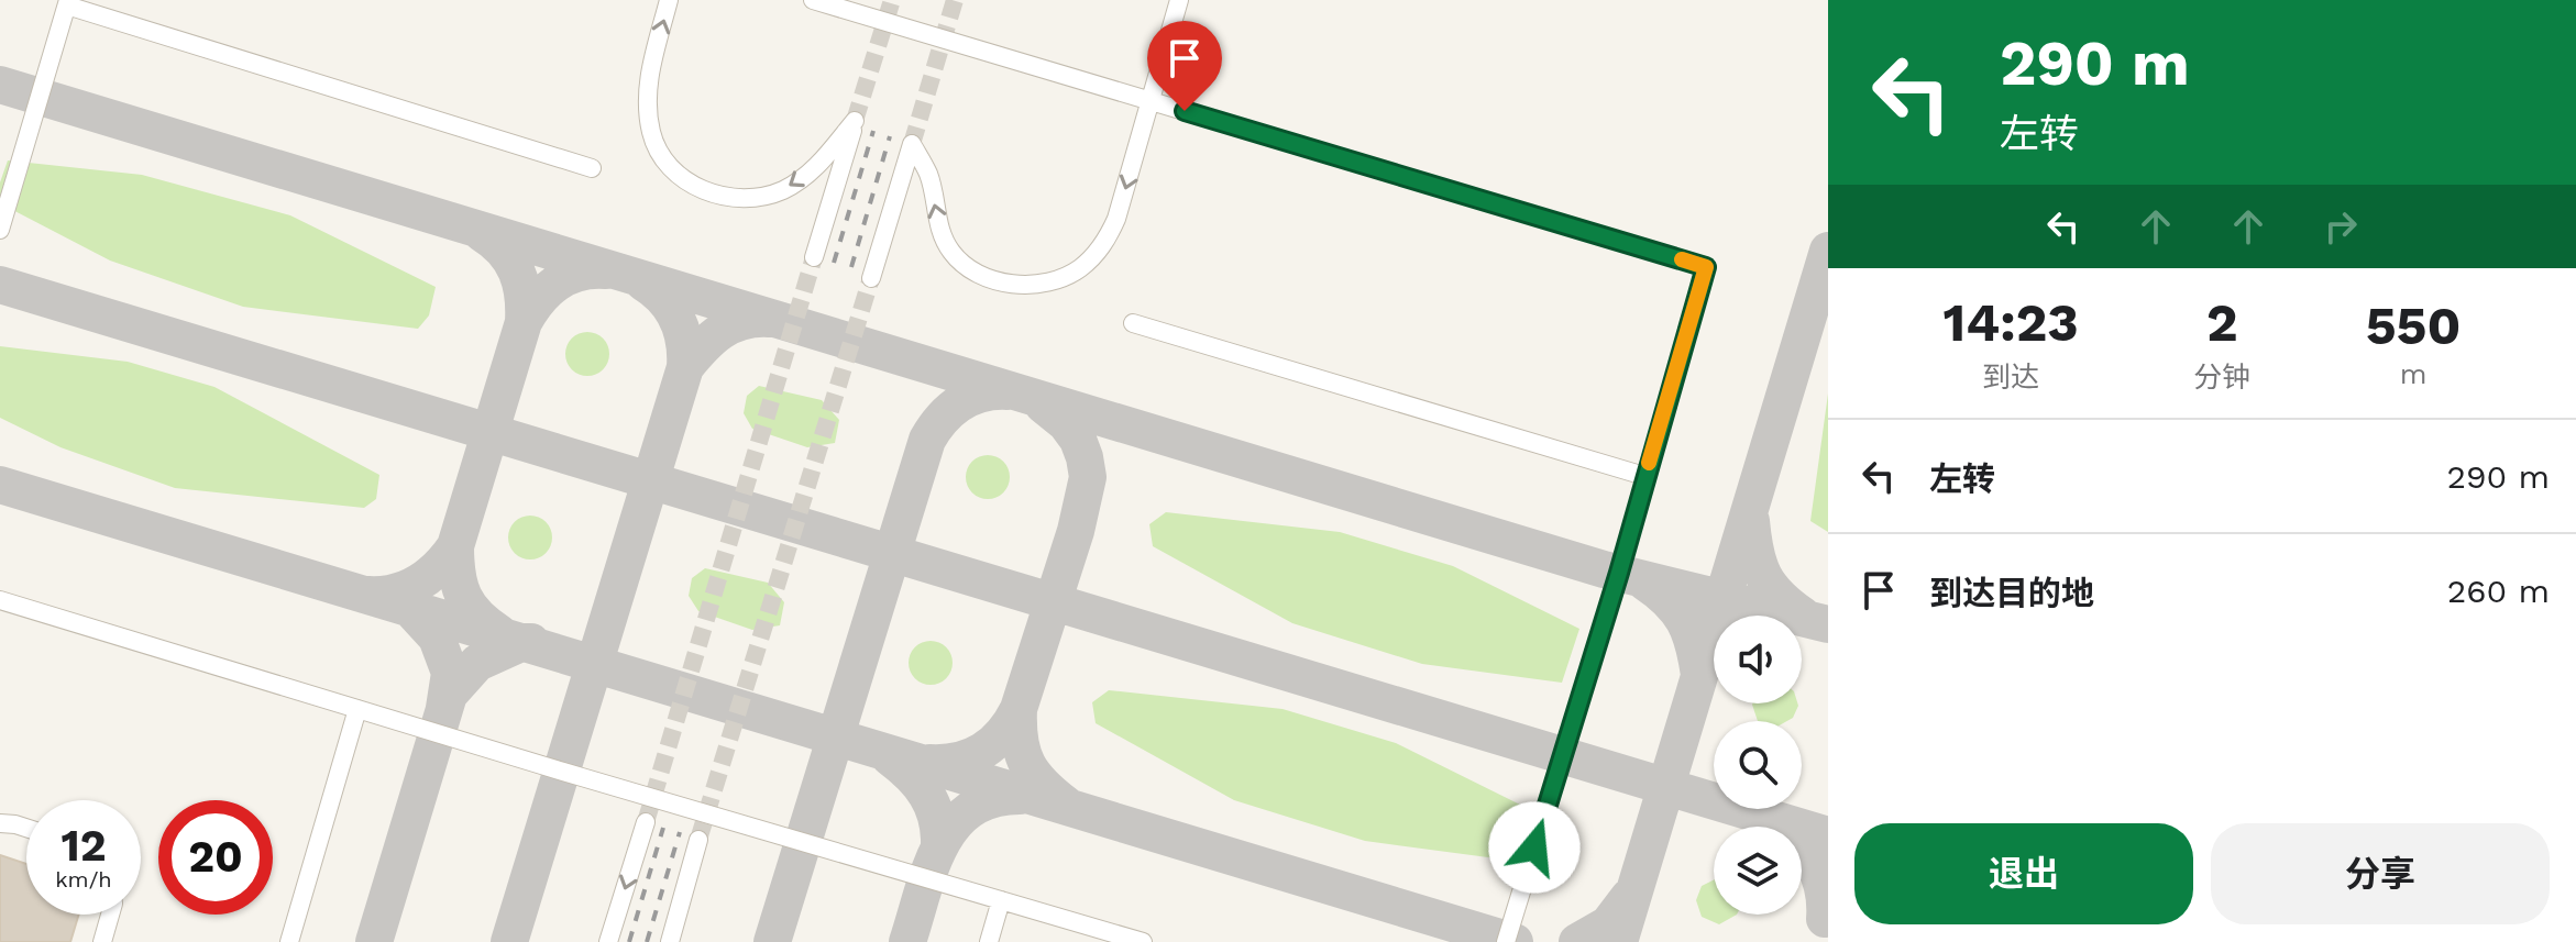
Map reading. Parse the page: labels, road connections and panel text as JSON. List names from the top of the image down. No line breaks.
{"page":{"turn":["290 m","左转"],"eta":["14:23","到达","2","分钟","550","m"],"list":[{"name":"左转","value":"290 m"},{"name":"到达目的地","value":"260 m"}],"speed":"12 km/h","limit":"20","buttons":["退出","分享"]}}
